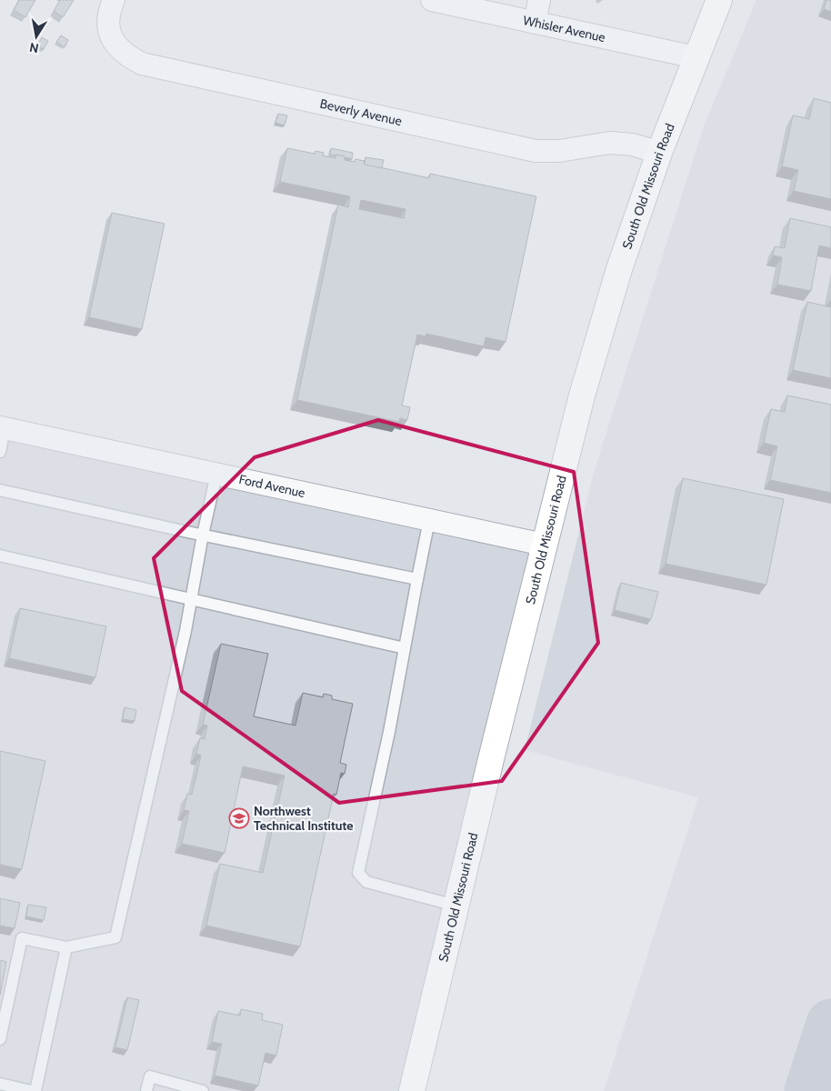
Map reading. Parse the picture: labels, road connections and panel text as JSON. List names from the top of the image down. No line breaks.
{"streets":{"main road":["South Old Missouri Road"],"street":["Whisler Avenue","Beverly Avenue","Ford Avenue"]},"crossings":[["Whisler Avenue","South Old Missouri Road"],["Beverly Avenue","South Old Missouri Road"],["South Old Missouri Road","Ford Avenue"]],"places":{"school or university":["Northwest Technical Institute"]},"north":"bottom"}
